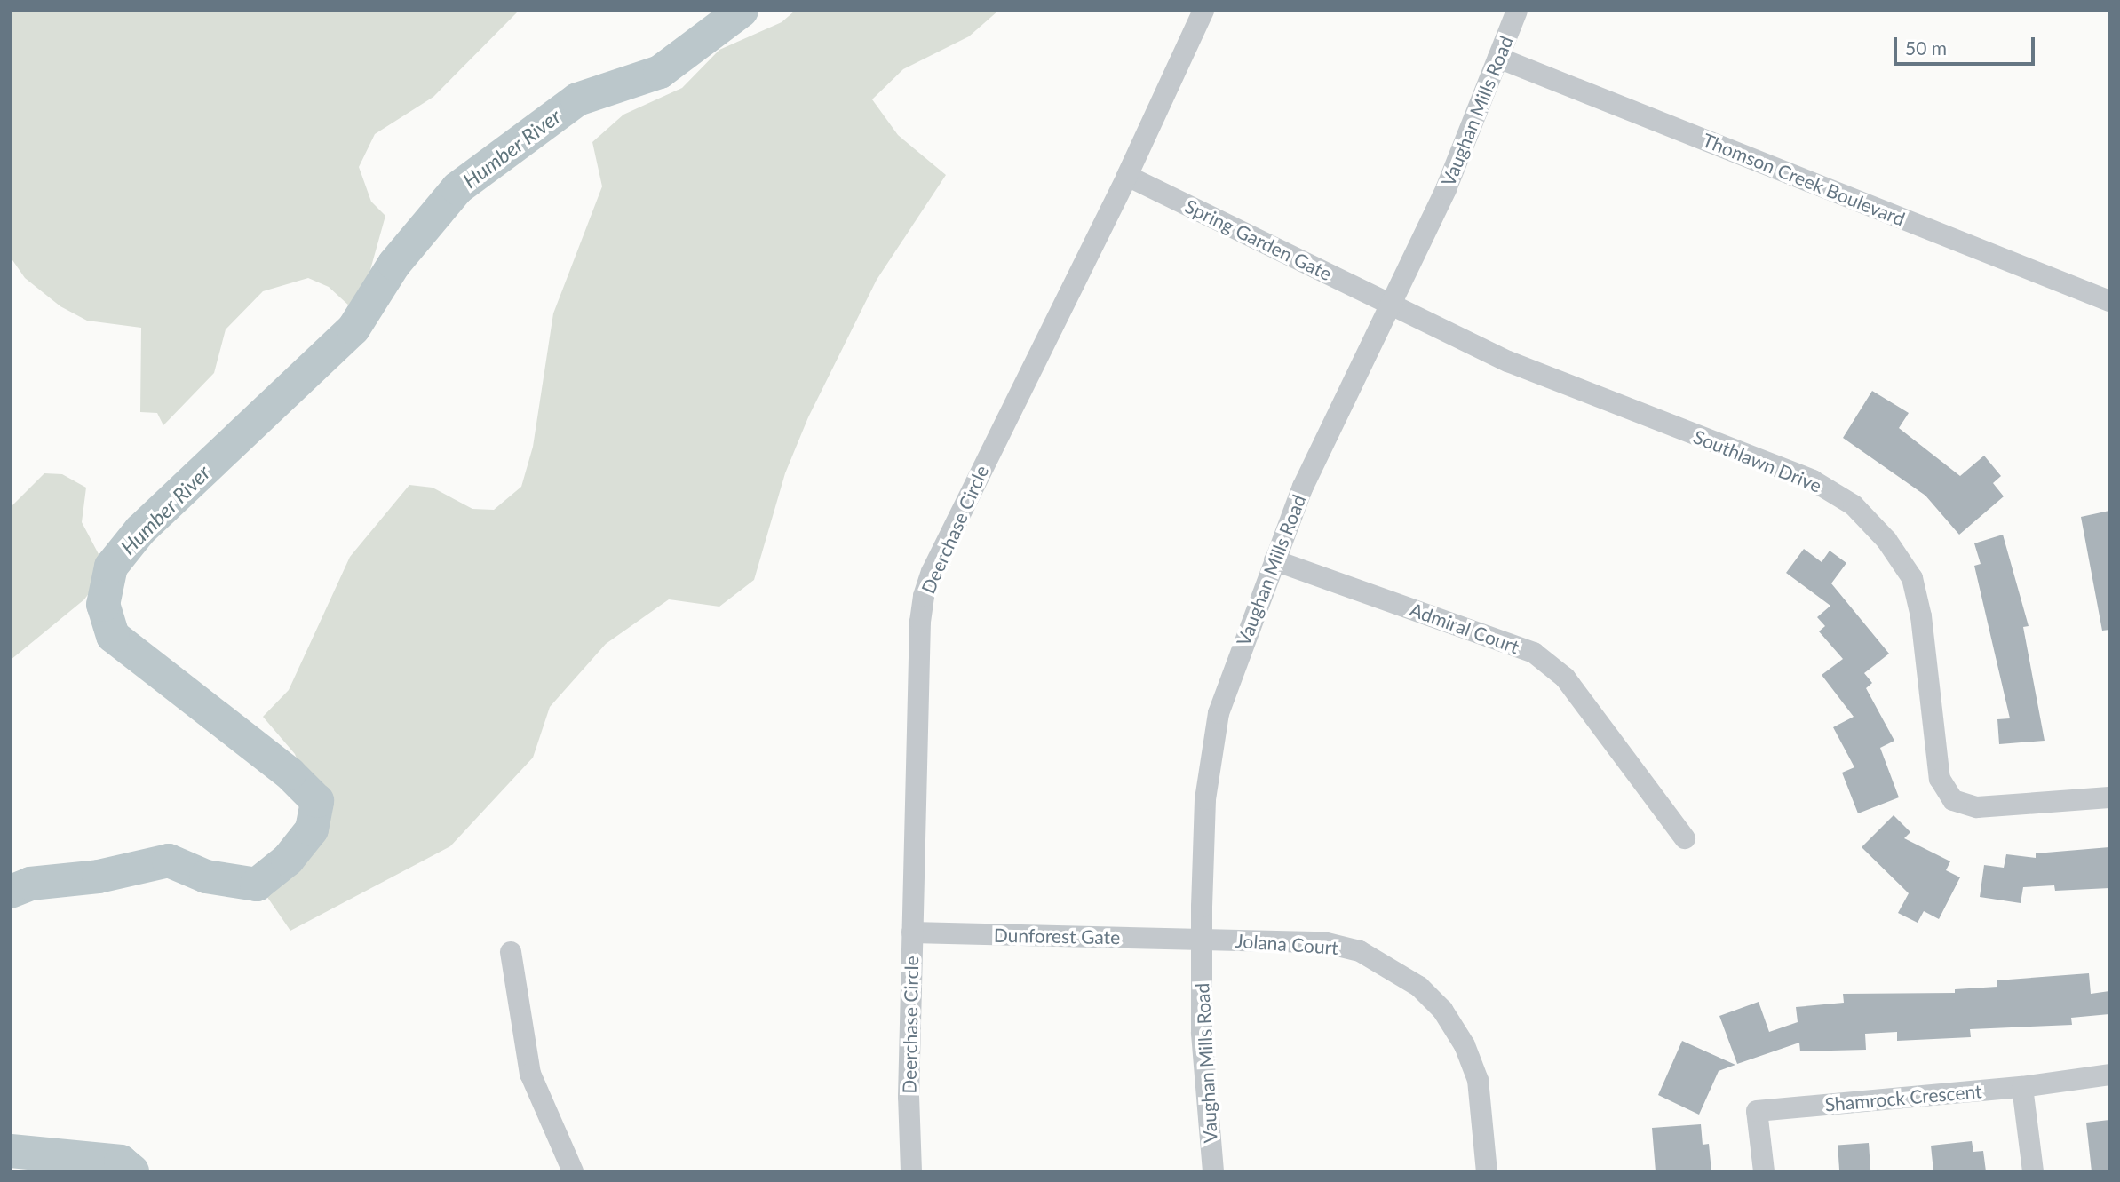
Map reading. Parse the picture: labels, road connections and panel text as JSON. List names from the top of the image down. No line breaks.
{"streets":{"street":["Vaughan Mills Road","Thomson Creek Boulevard","Spring Garden Gate","Southlawn Drive","Deerchase Circle","Admiral Court","Dunforest Gate","Jolana Court","Shamrock Crescent"]},"crossings":[["Vaughan Mills Road","Thomson Creek Boulevard"],["Vaughan Mills Road","Spring Garden Gate"],["Vaughan Mills Road","Southlawn Drive"],["Vaughan Mills Road","Admiral Court"],["Vaughan Mills Road","Dunforest Gate"],["Vaughan Mills Road","Jolana Court"],["Spring Garden Gate","Southlawn Drive"],["Spring Garden Gate","Deerchase Circle"],["Deerchase Circle","Dunforest Gate"],["Dunforest Gate","Jolana Court"]],"water":["Humber River"],"scale_bar":"50 m"}
